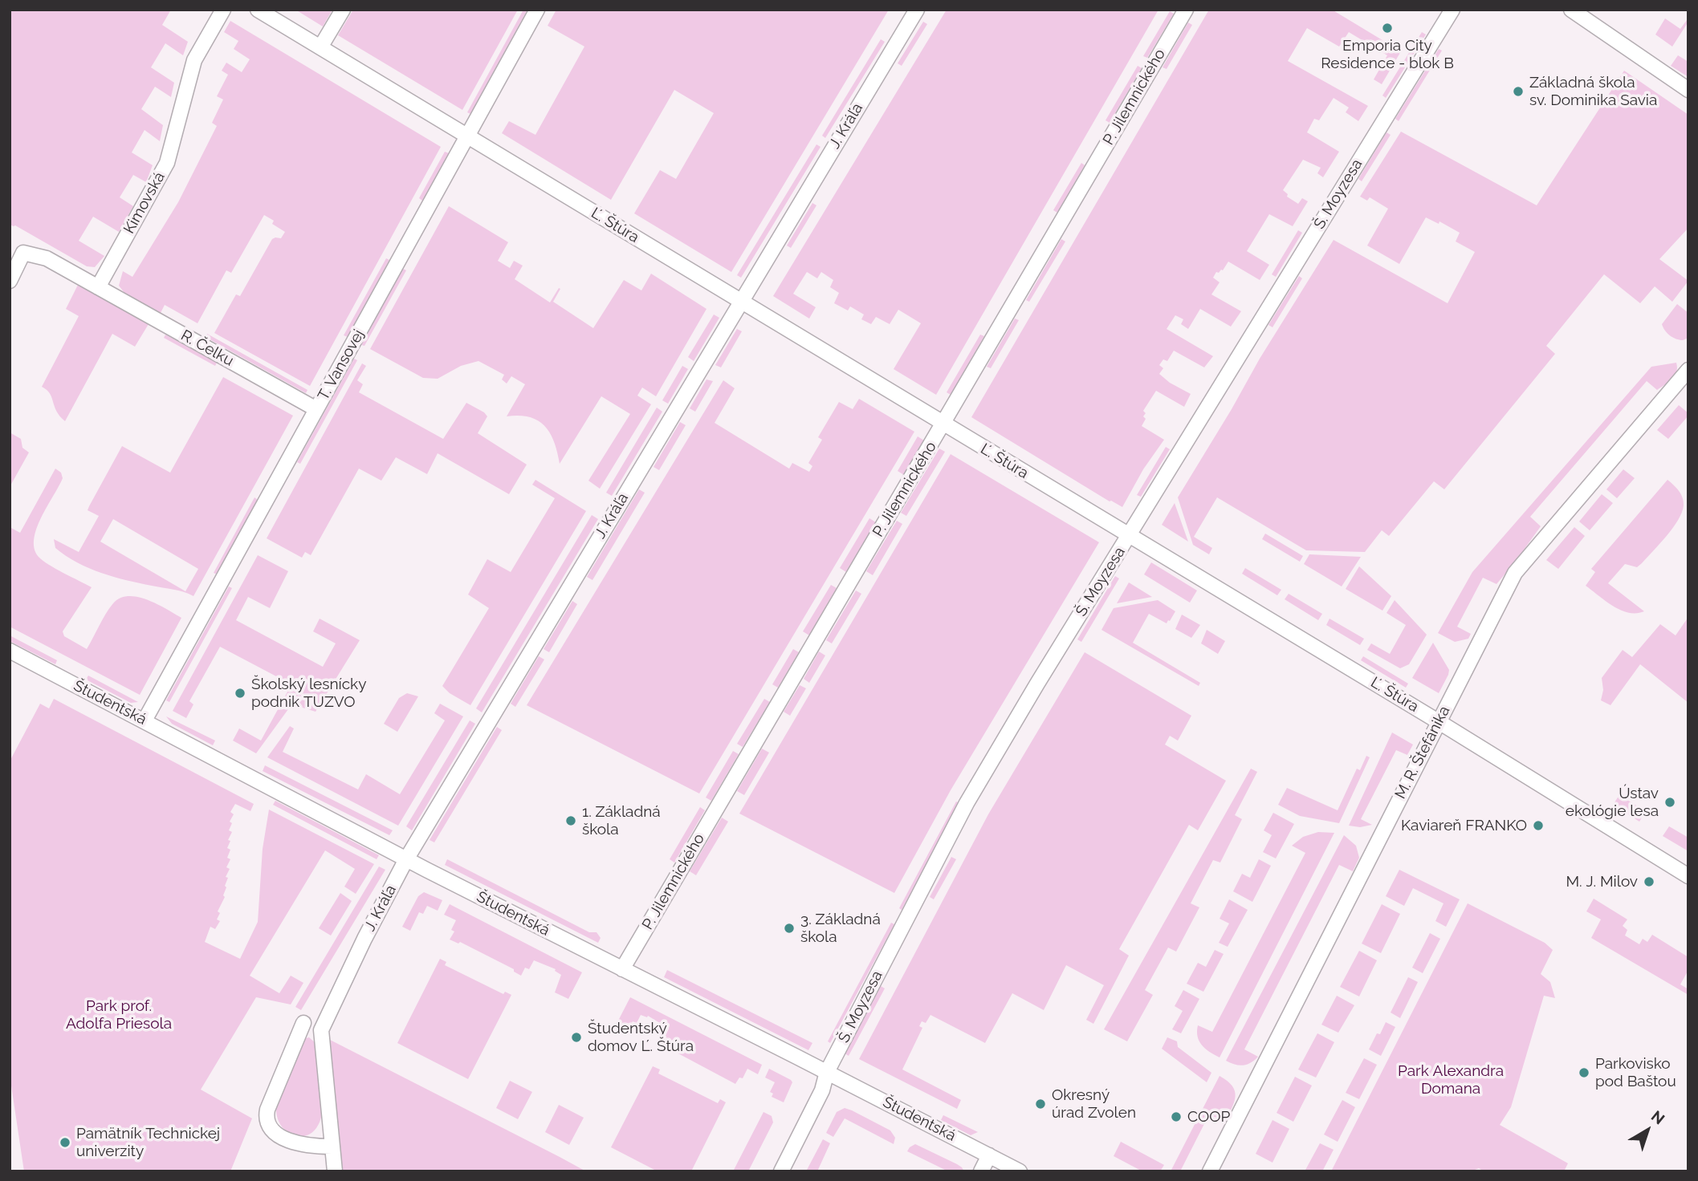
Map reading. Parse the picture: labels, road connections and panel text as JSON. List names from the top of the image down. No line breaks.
{"streets":{"street":["P. Jilemnického","J. Kráľa","Š. Moyzesa","Kimovská","Ľ. Štúra","R. Čelku","T. Vansovej","Študentská","M. R. Štefánika"]},"crossings":[["P. Jilemnického","Ľ. Štúra"],["P. Jilemnického","Študentská"],["J. Kráľa","Ľ. Štúra"],["J. Kráľa","Študentská"],["Š. Moyzesa","Ľ. Štúra"],["Š. Moyzesa","Študentská"],["Kimovská","R. Čelku"],["Ľ. Štúra","T. Vansovej"],["Ľ. Štúra","M. R. Štefánika"],["R. Čelku","T. Vansovej"],["T. Vansovej","Študentská"]],"parks":["Park prof. Adolfa Priesola","Park Alexandra Domana"],"places":["Emporia City Residence - blok B","Základná škola sv. Dominika Savia","Školský lesnícky podnik TUZVO","Ústav ekológie lesa","1. Základná škola","Kaviareň FRANKO","M. J. Milov","3. Základná škola","Študentský domov Ľ. Štúra","Parkovisko pod Baštou","Okresný úrad Zvolen","COOP","Pamätník Technickej univerzity"],"north":"top right"}
